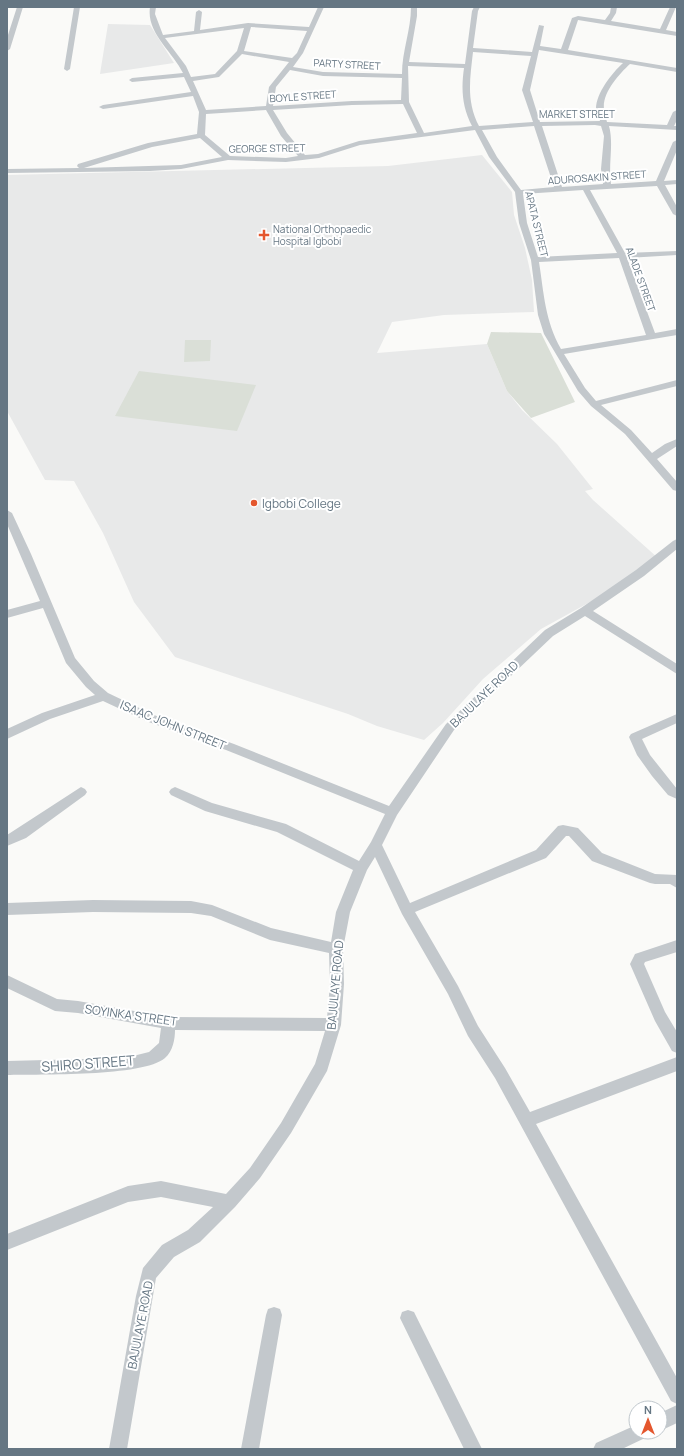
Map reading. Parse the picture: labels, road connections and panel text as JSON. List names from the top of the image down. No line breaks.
{"streets":{"street":["PARTY STREET","BOYLE STREET","MARKET STREET","GEORGE STREET","ADUROSAKIN STREET","APATA STREET","ALADE STREET","BAJULAYE ROAD","ISAAC JOHN STREET","SOYINKA STREET","SHIRO STREET"]},"crossings":[["MARKET STREET","GEORGE STREET"],["MARKET STREET","APATA STREET"],["GEORGE STREET","APATA STREET"],["ADUROSAKIN STREET","APATA STREET"],["ADUROSAKIN STREET","ALADE STREET"],["BAJULAYE ROAD","ISAAC JOHN STREET"],["BAJULAYE ROAD","SOYINKA STREET"],["SOYINKA STREET","SHIRO STREET"]],"places":{"health":["National Orthopaedic Hospital Igbobi"],"other":["Igbobi College"]},"north":"top"}
